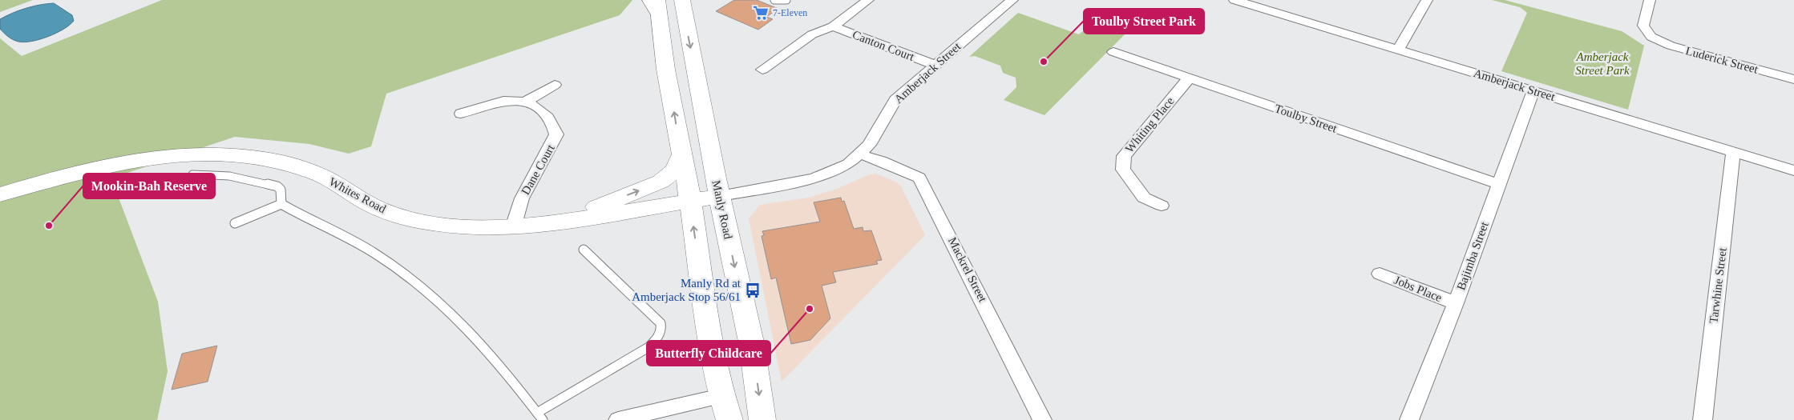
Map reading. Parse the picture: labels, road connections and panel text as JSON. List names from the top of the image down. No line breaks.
{"streets":{"main road":["Whites Road","Manly Road"],"street":["Canton Court","Luderick Street","Amberjack Street","Toulby Street","Whiting Place","Dane Court","Bajimba Street","Mackrel Street","Tarwhine Street","Jobs Place"]},"crossings":[["Canton Court","Amberjack Street"],["Amberjack Street","Whites Road"],["Amberjack Street","Manly Road"],["Amberjack Street","Bajimba Street"],["Amberjack Street","Mackrel Street"],["Amberjack Street","Tarwhine Street"],["Toulby Street","Whiting Place"],["Toulby Street","Bajimba Street"],["Dane Court","Whites Road"],["Whites Road","Manly Road"],["Bajimba Street","Jobs Place"]],"parks":["Amberjack Street Park"],"places":{"supermarket":["7-Eleven"],"other":["Toulby Street Park","Mookin-Bah Reserve","Butterfly Childcare"],"bus stop":["Manly Rd at Amberjack Stop 56/61"]}}
